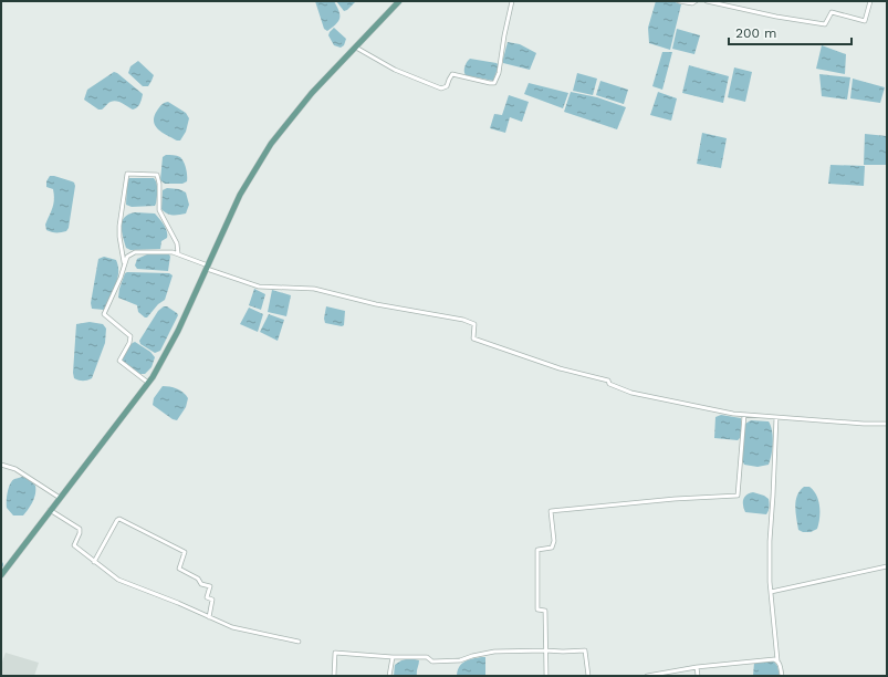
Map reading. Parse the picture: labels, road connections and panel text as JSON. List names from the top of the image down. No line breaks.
{"scale_bar":"200 m"}
